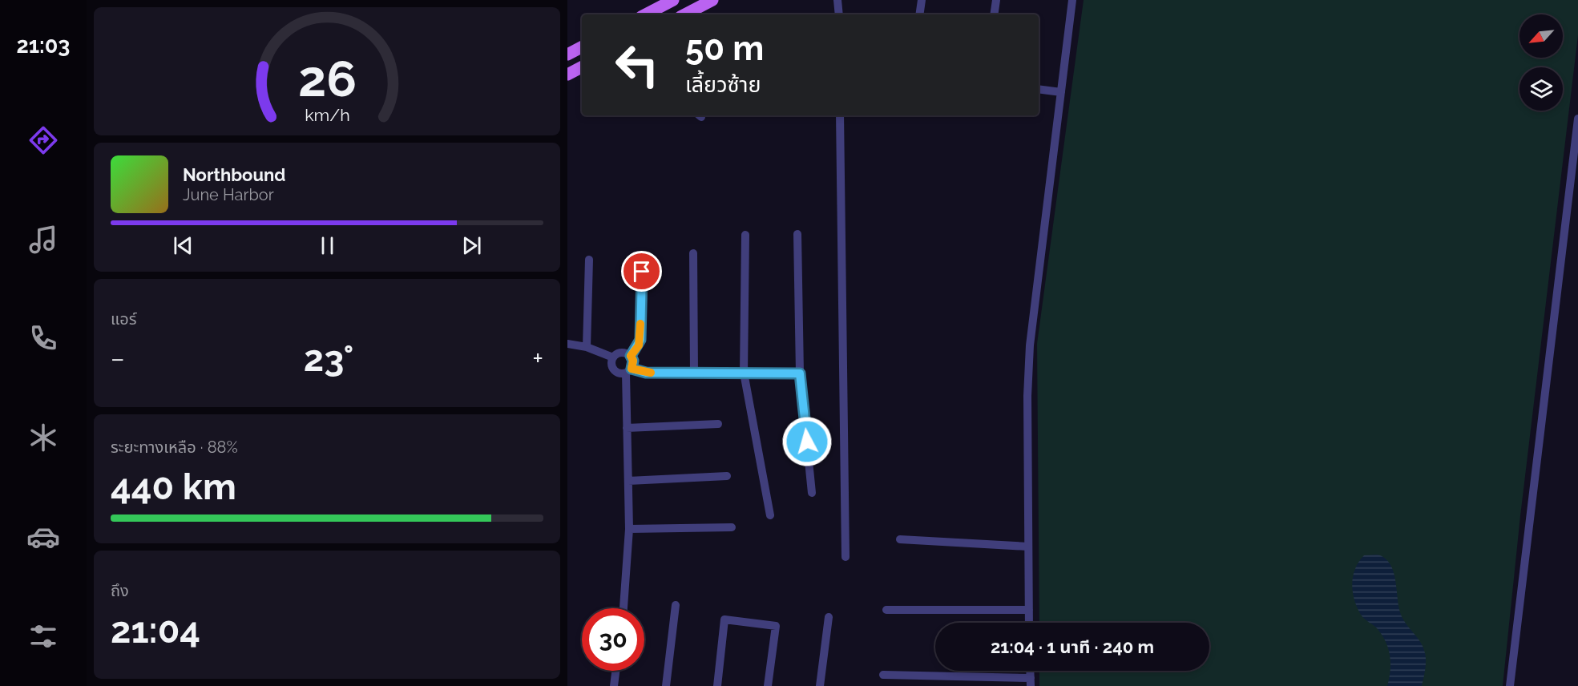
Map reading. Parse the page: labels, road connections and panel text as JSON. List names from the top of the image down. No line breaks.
{"north":"bottom left","page":{"tabs":"21:03","turn":["50 m","เลี้ยวซ้าย"],"song":["Northbound","June Harbor"],"tile":["แอร์",["ระยะทางเหลือ · 88%","440 km"],["ถึง","21:04"]],"heat":["−","23°","+"],"limit":"30","trip":"21:04 · 1 นาที · 240 m","gauge":["26","km/h"]}}
